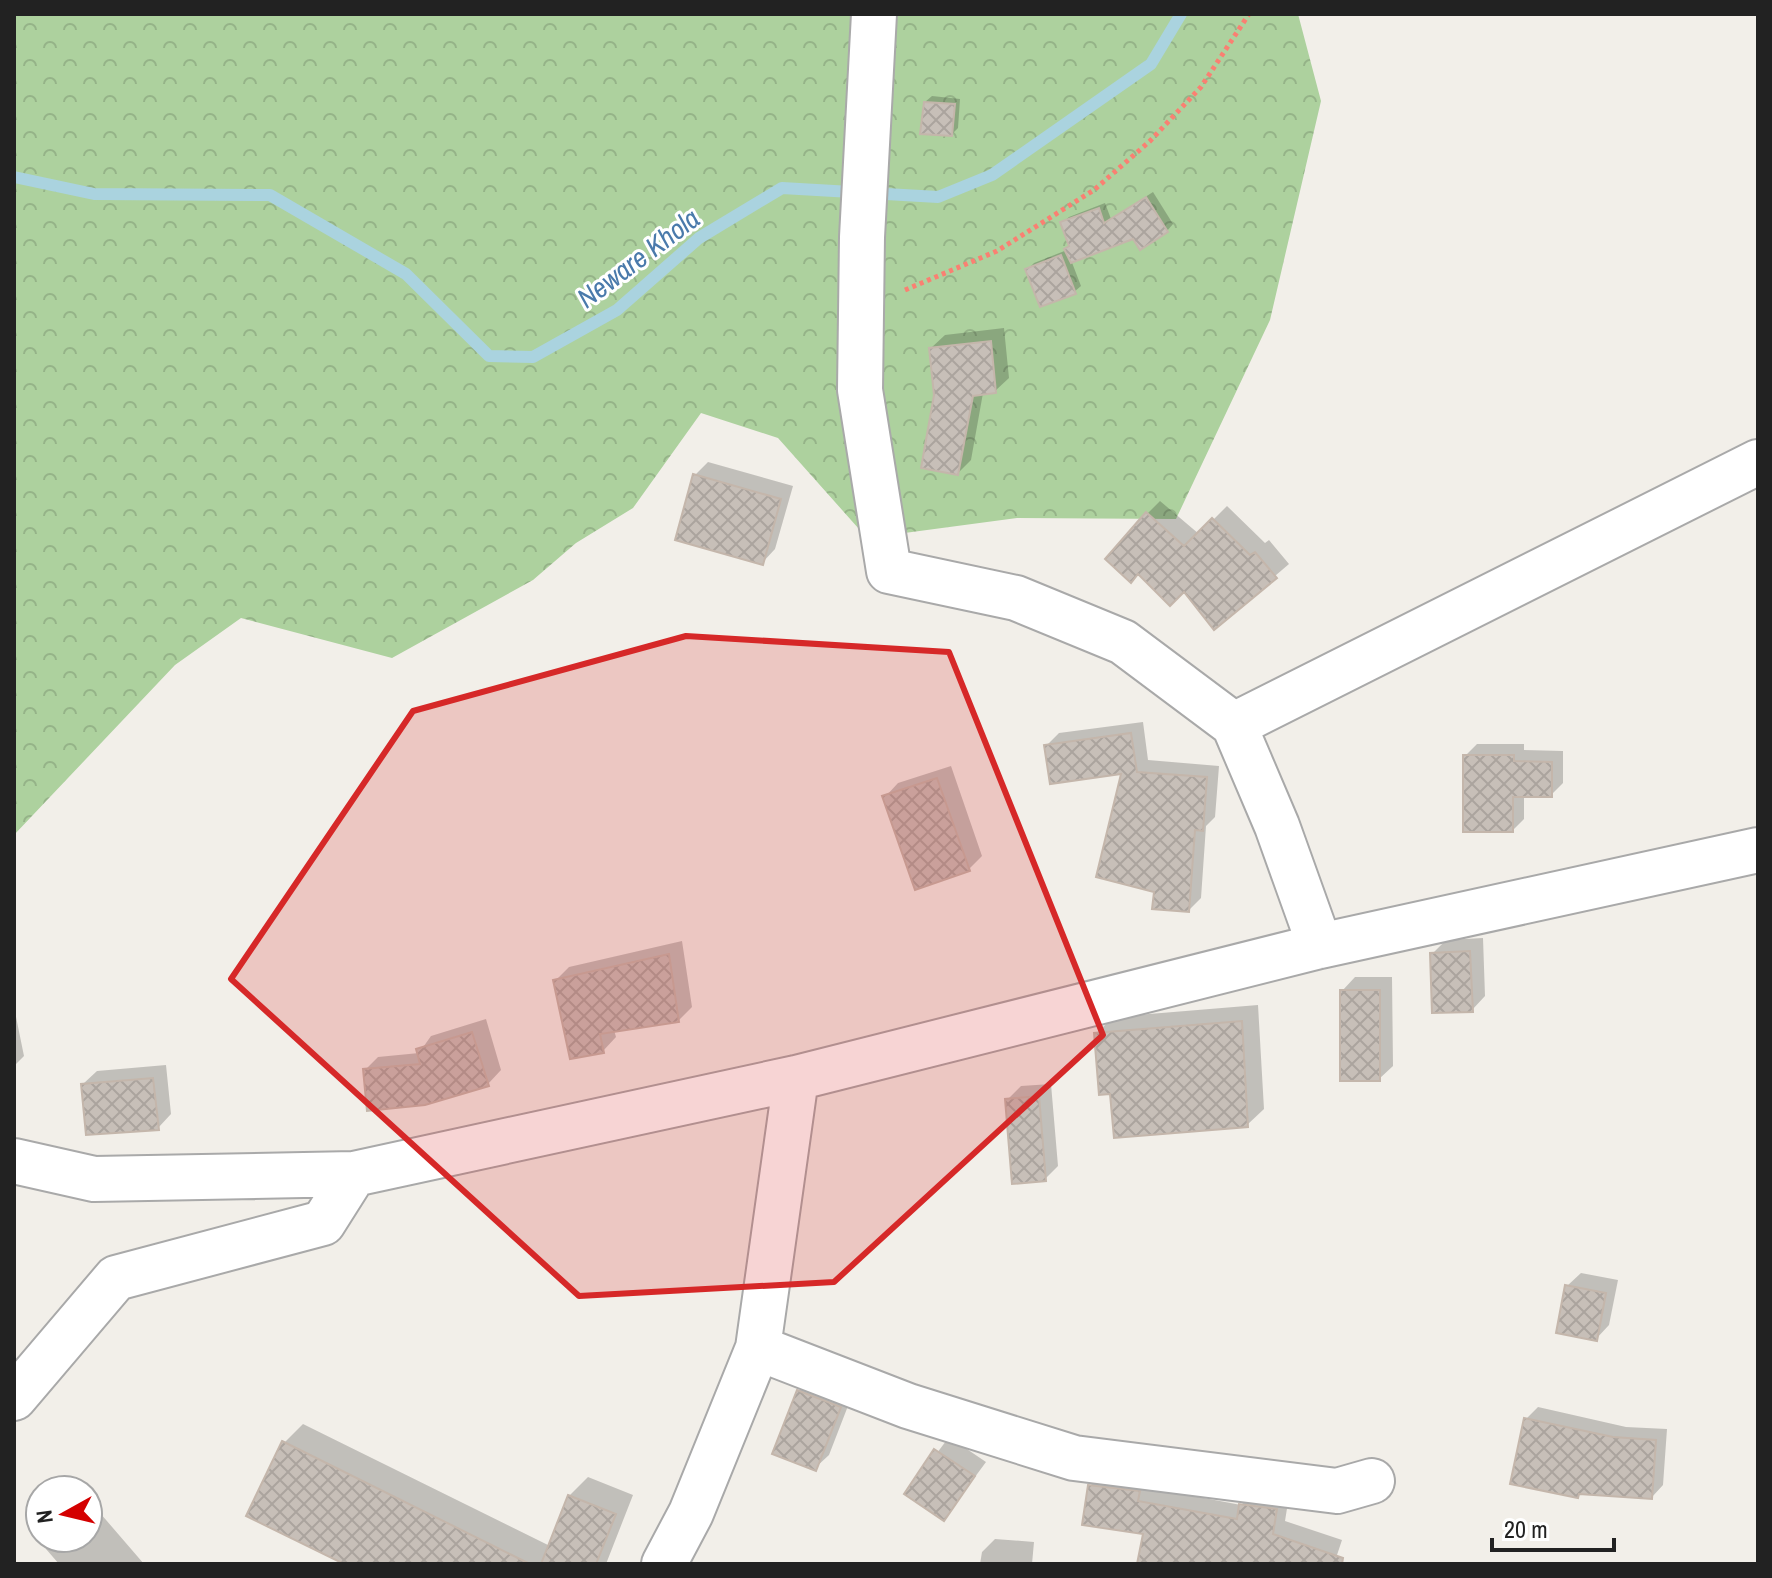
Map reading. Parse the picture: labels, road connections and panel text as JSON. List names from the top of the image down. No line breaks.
{"water":["Neware Khola"],"scale_bar":"20 m","north":"left"}
